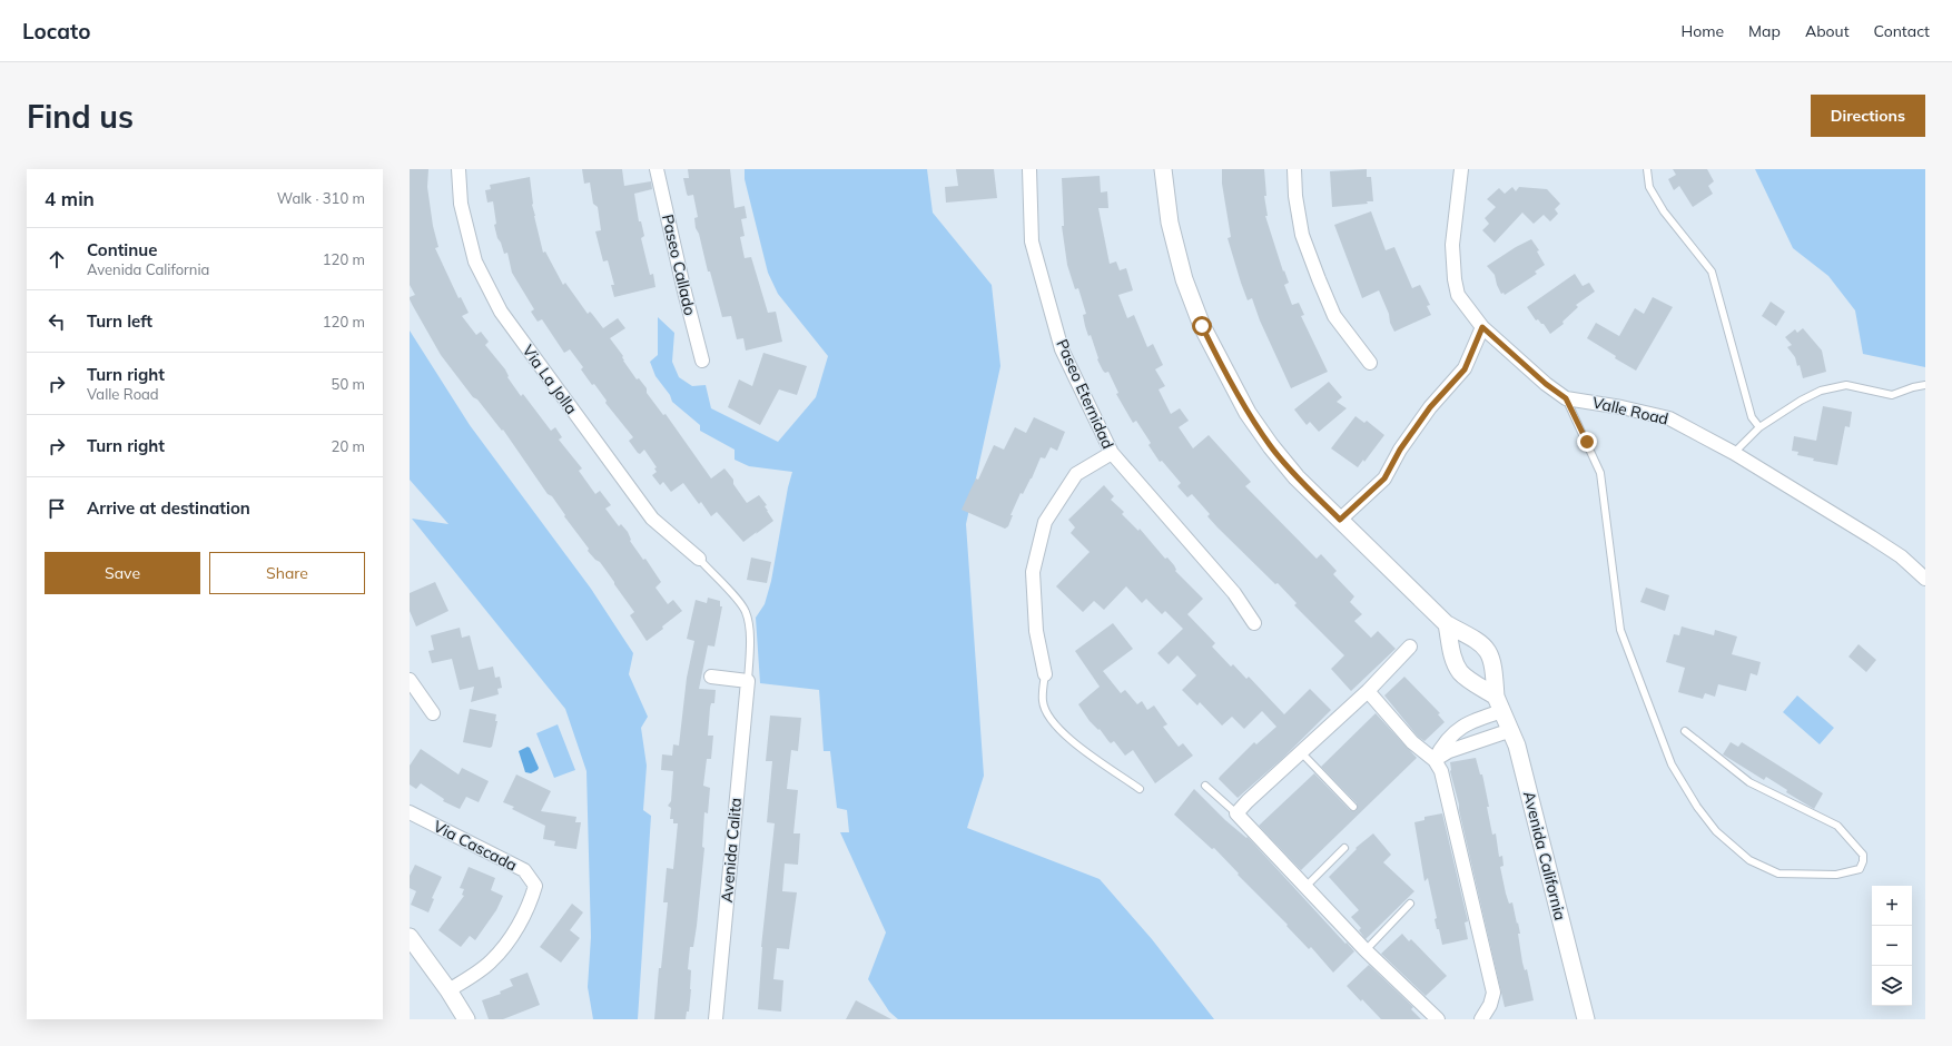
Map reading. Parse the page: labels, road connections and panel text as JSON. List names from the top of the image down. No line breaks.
{"streets":{"street":["Paseo Callado","Via La Jolla","Paseo Eternidad","Valle Road","Via Cascada","Avenida Calita","Avenida California"]},"page":{"header":"Locato","nav":["Home","Map","About","Contact"],"buttons":["Directions",["Save","Share"]],"title":"Find us","heading":["4 min","Walk · 310 m"],"list":[["Continue","Avenida California","120 m"],["Turn left","120 m"],["Turn right","Valle Road","50 m"],["Turn right","20 m"],"Arrive at destination"],"map_buttons":["+","−"]}}
